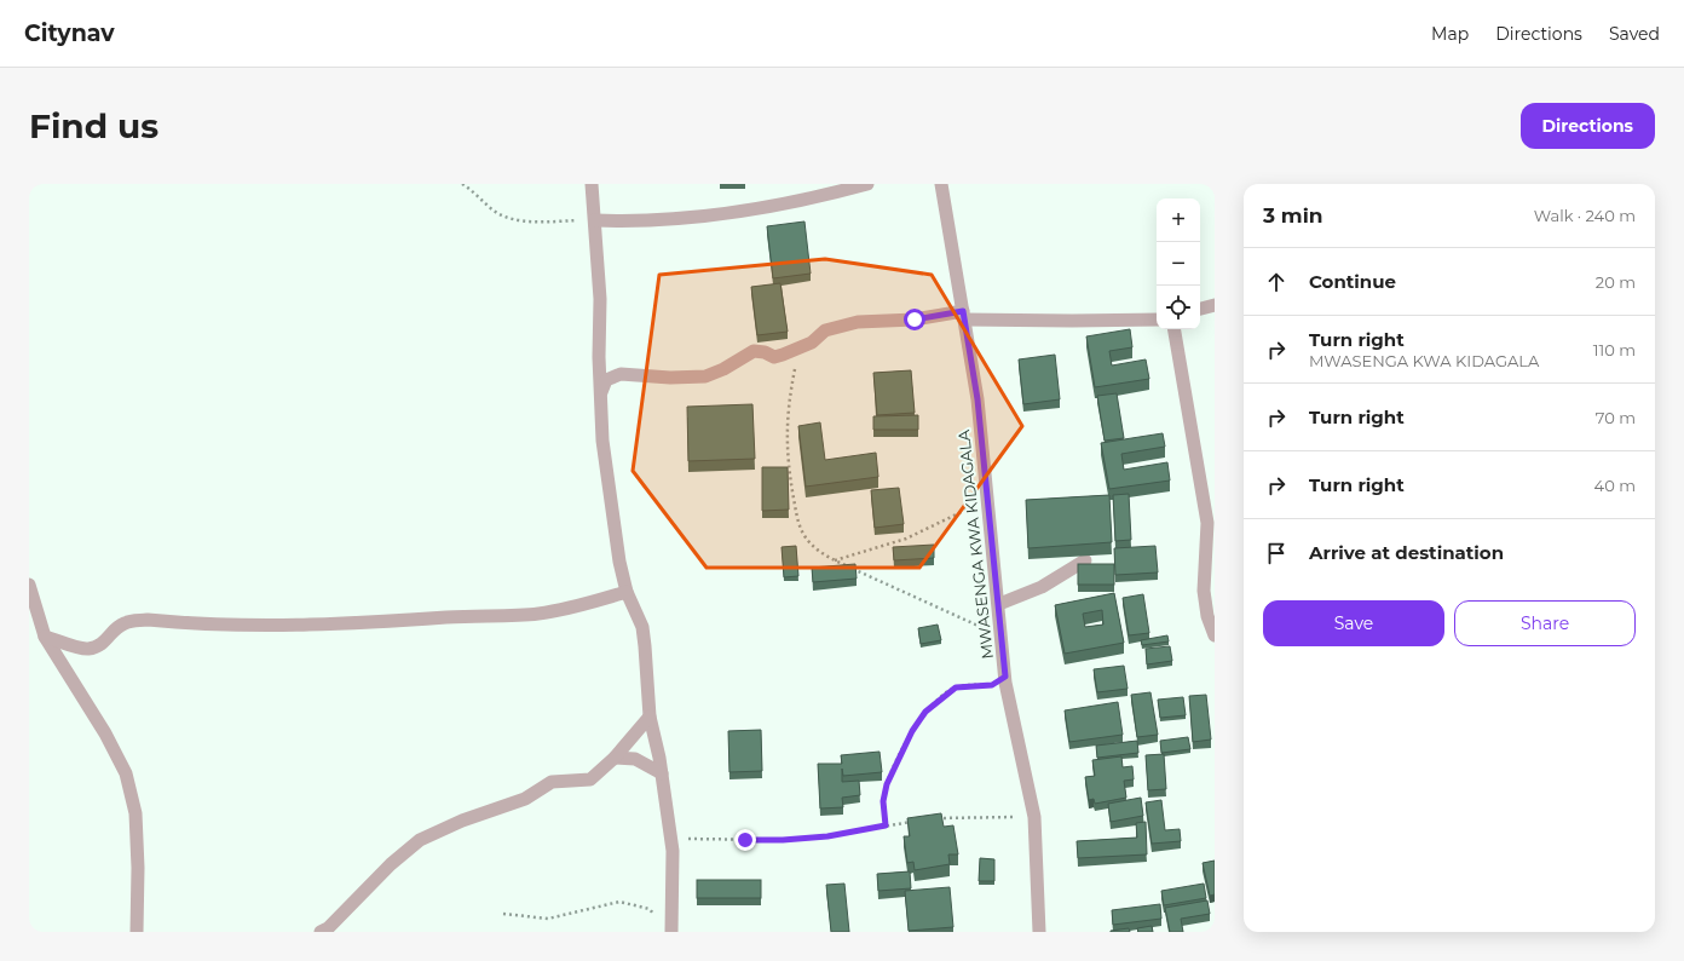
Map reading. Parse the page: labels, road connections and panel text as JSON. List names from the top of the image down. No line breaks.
{"streets":{"street":["MWASENGA KWA KIDAGALA"]},"page":{"header":"Citynav","nav":["Map","Directions","Saved"],"buttons":["Directions",["Save","Share"]],"title":"Find us","heading":["3 min","Walk · 240 m"],"map_buttons":["+","−"],"list":[["Continue","20 m"],["Turn right","MWASENGA KWA KIDAGALA","110 m"],["Turn right","70 m"],["Turn right","40 m"],"Arrive at destination"]}}
